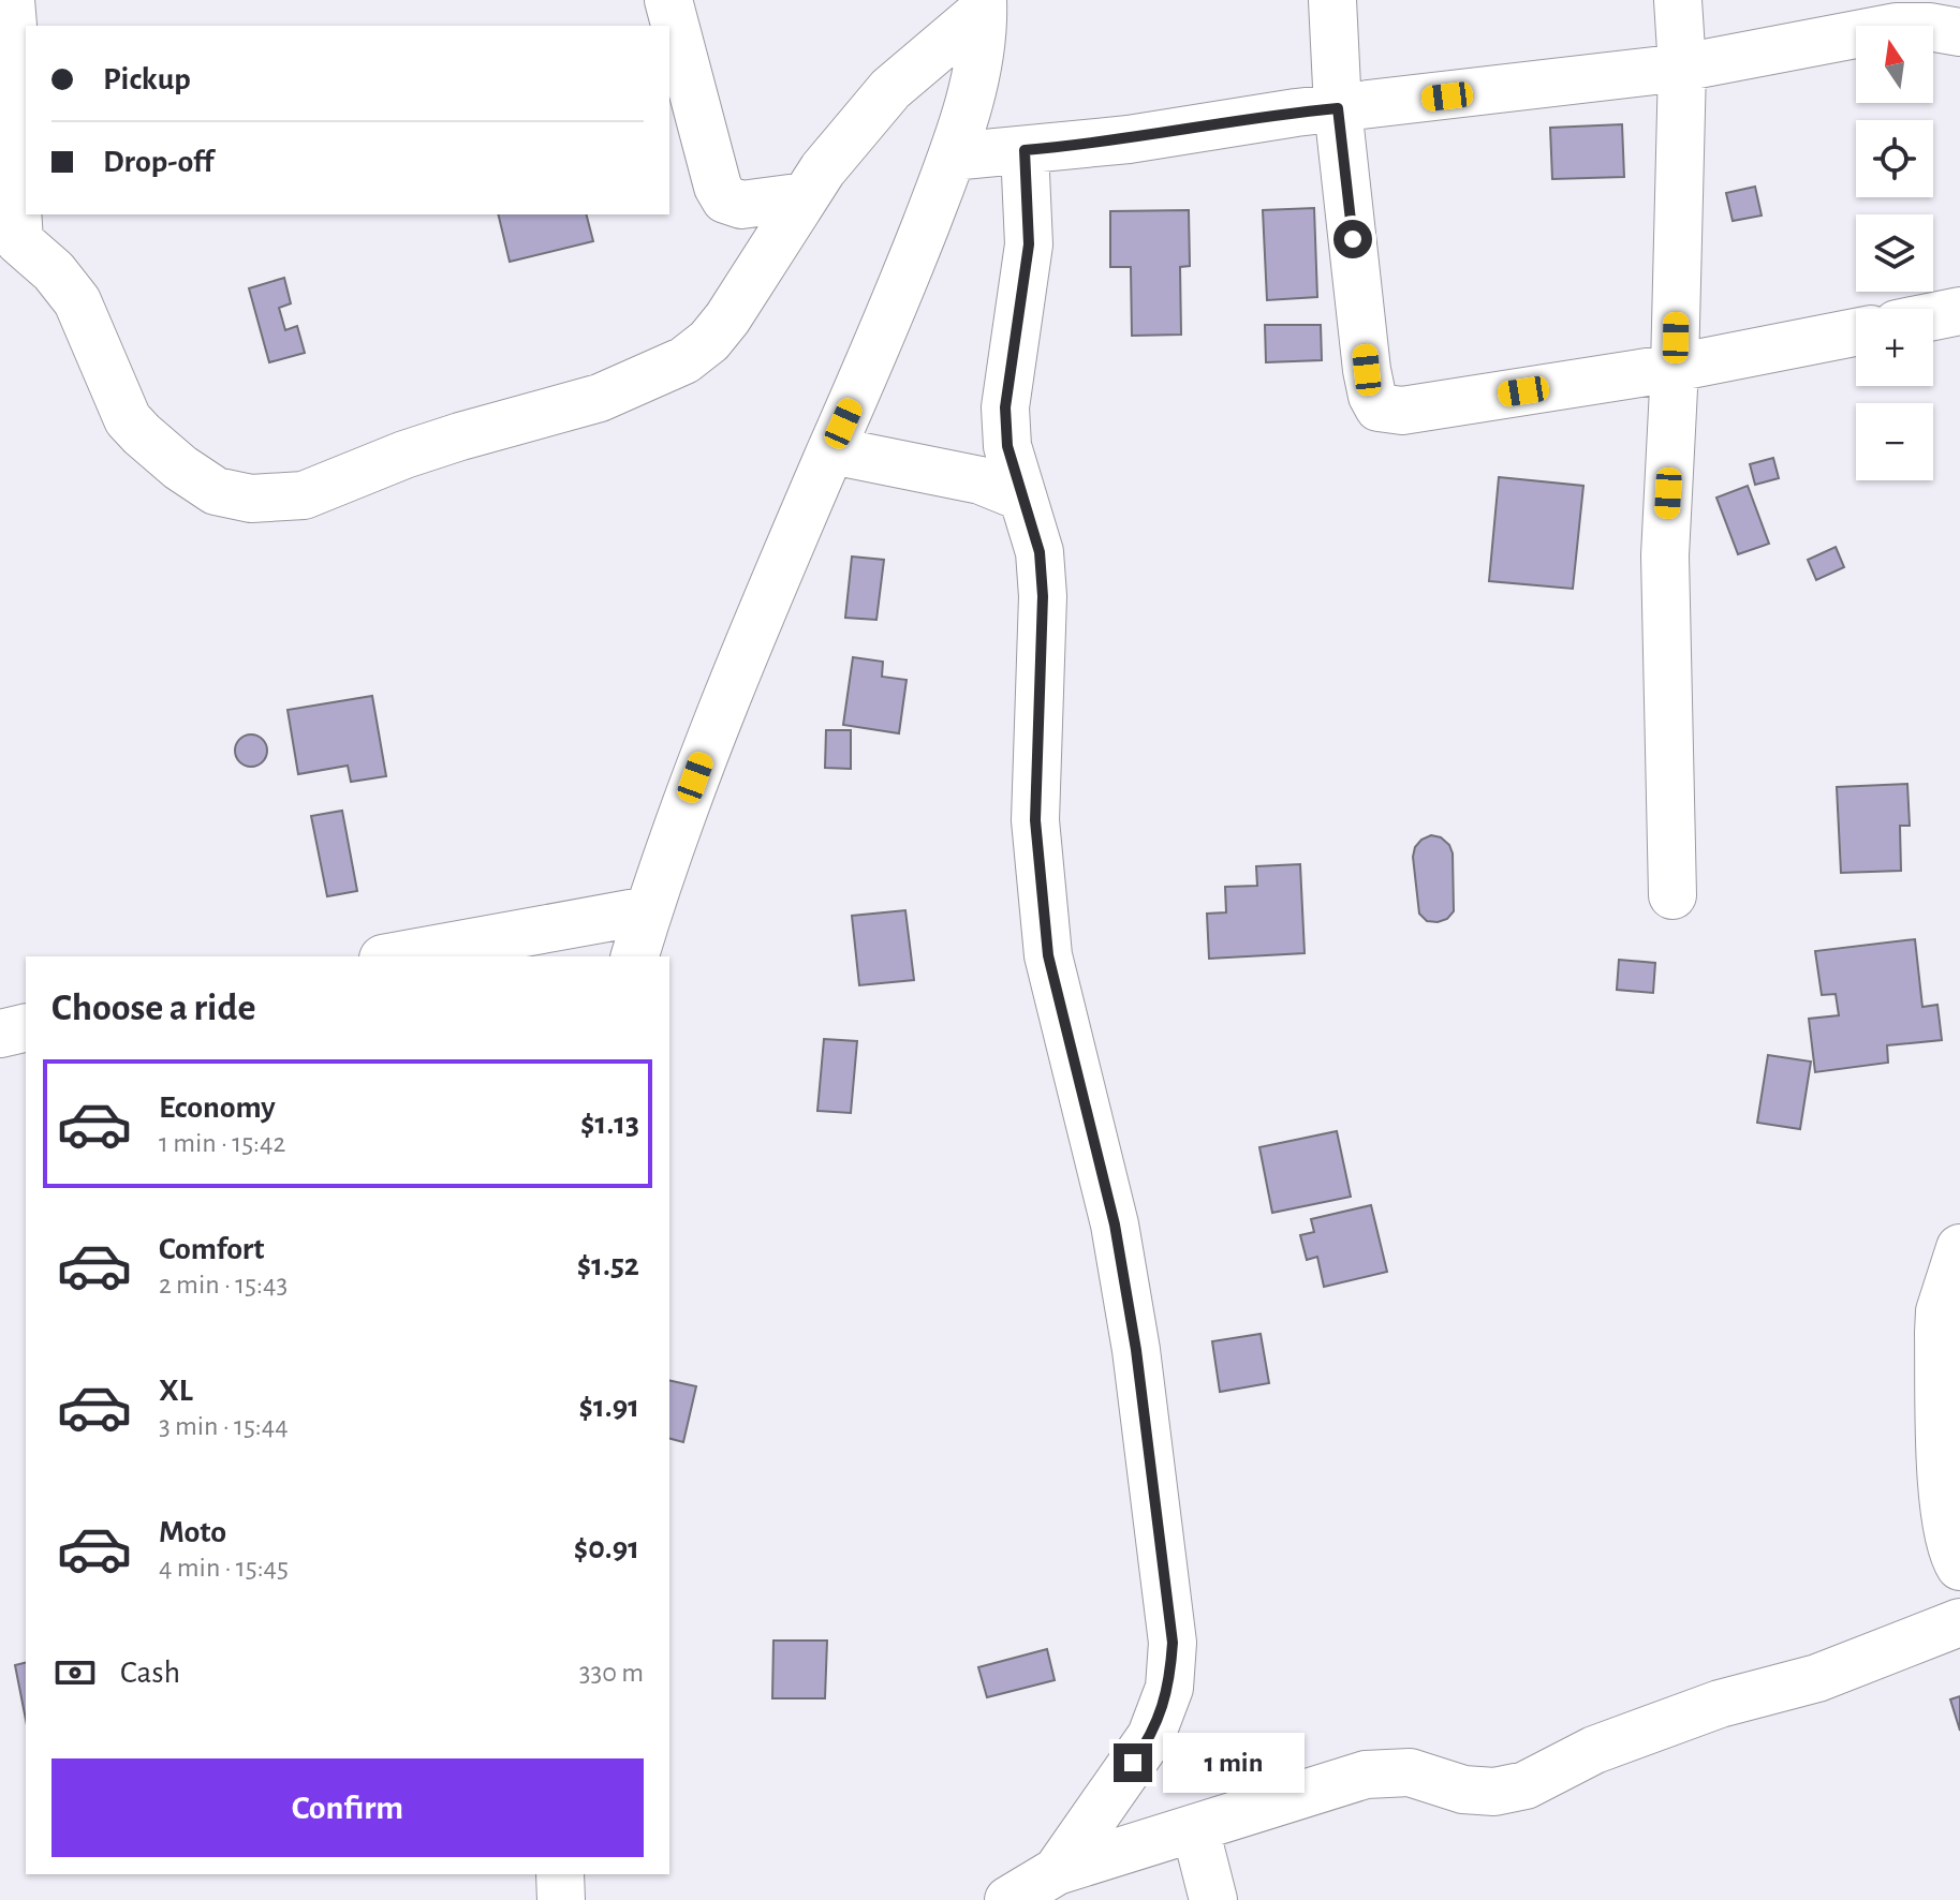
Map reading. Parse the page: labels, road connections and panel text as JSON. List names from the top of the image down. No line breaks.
{"north":"top","page":{"map_buttons":["+","−"],"banner":["Pickup","Drop-off"],"heading":"Choose a ride","list":[{"name":"Economy","note":"1 min · 15:42","value":"$1.13"},{"name":"Comfort","note":"2 min · 15:43","value":"$1.52"},{"name":"XL","note":"3 min · 15:44","value":"$1.91"},{"name":"Moto","note":"4 min · 15:45","value":"$0.91"}],"pay":["Cash","330 m"],"bubble":"1 min","buttons":"Confirm"}}
